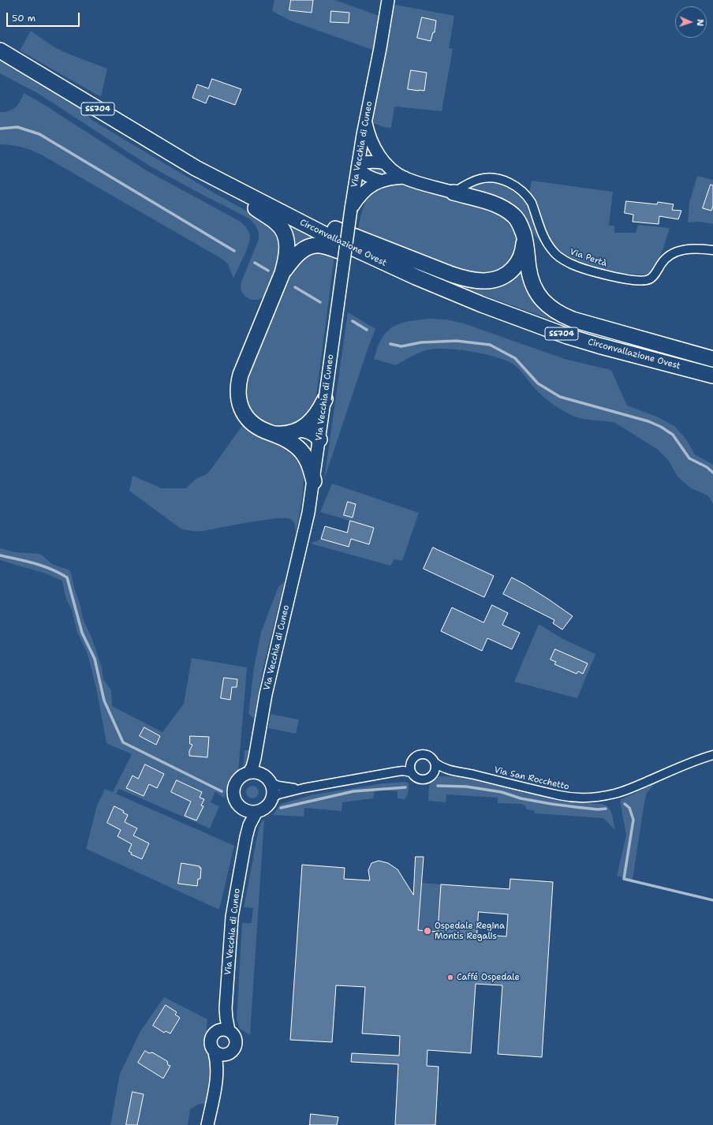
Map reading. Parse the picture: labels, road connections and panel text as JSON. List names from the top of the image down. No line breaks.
{"streets":{"highway":["SS704","Circonvallazione Ovest"],"street":["Via Vecchia di Cuneo","Via Pertà","Via San Rocchetto"]},"crossings":[["Via Vecchia di Cuneo","Via San Rocchetto"]],"places":["Ospedale Regina Montis Regalis","Caffé Ospedale"],"scale_bar":"50 m","north":"right"}
